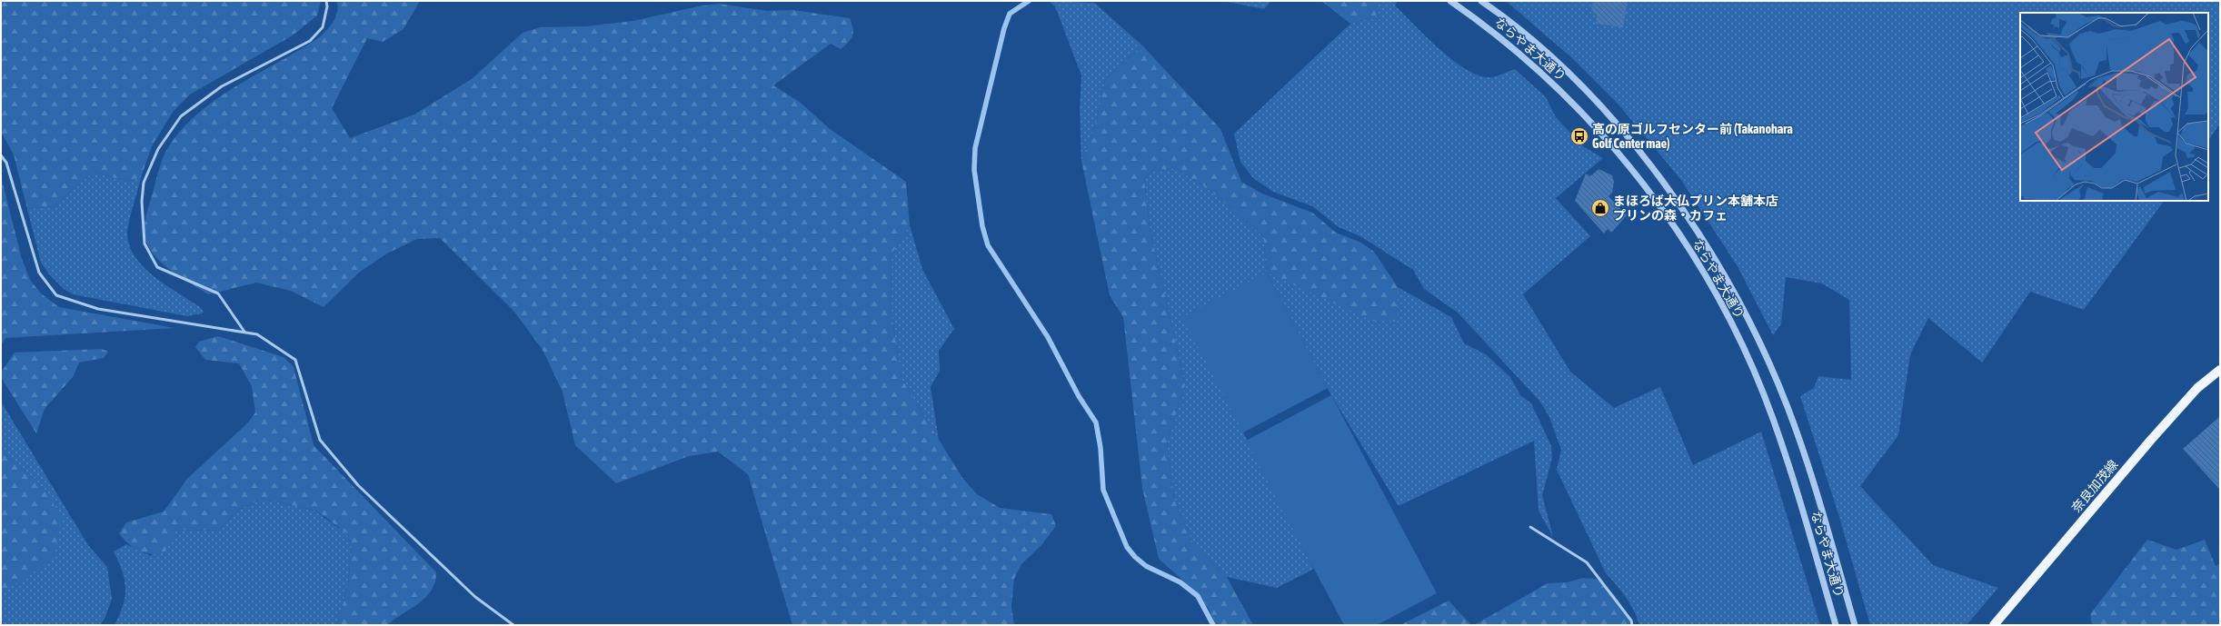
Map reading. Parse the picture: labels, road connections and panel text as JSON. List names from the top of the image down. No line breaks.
{"streets":{"main road":["奈良加茂線"],"street":["ならやま大通り"]},"places":{"bus stop":["高の原ゴルフセンター前 (Takanohara Golf Center mae)"],"shop":["まほろば大仏プリン本舗本店 プリンの森・カフェ"]}}
